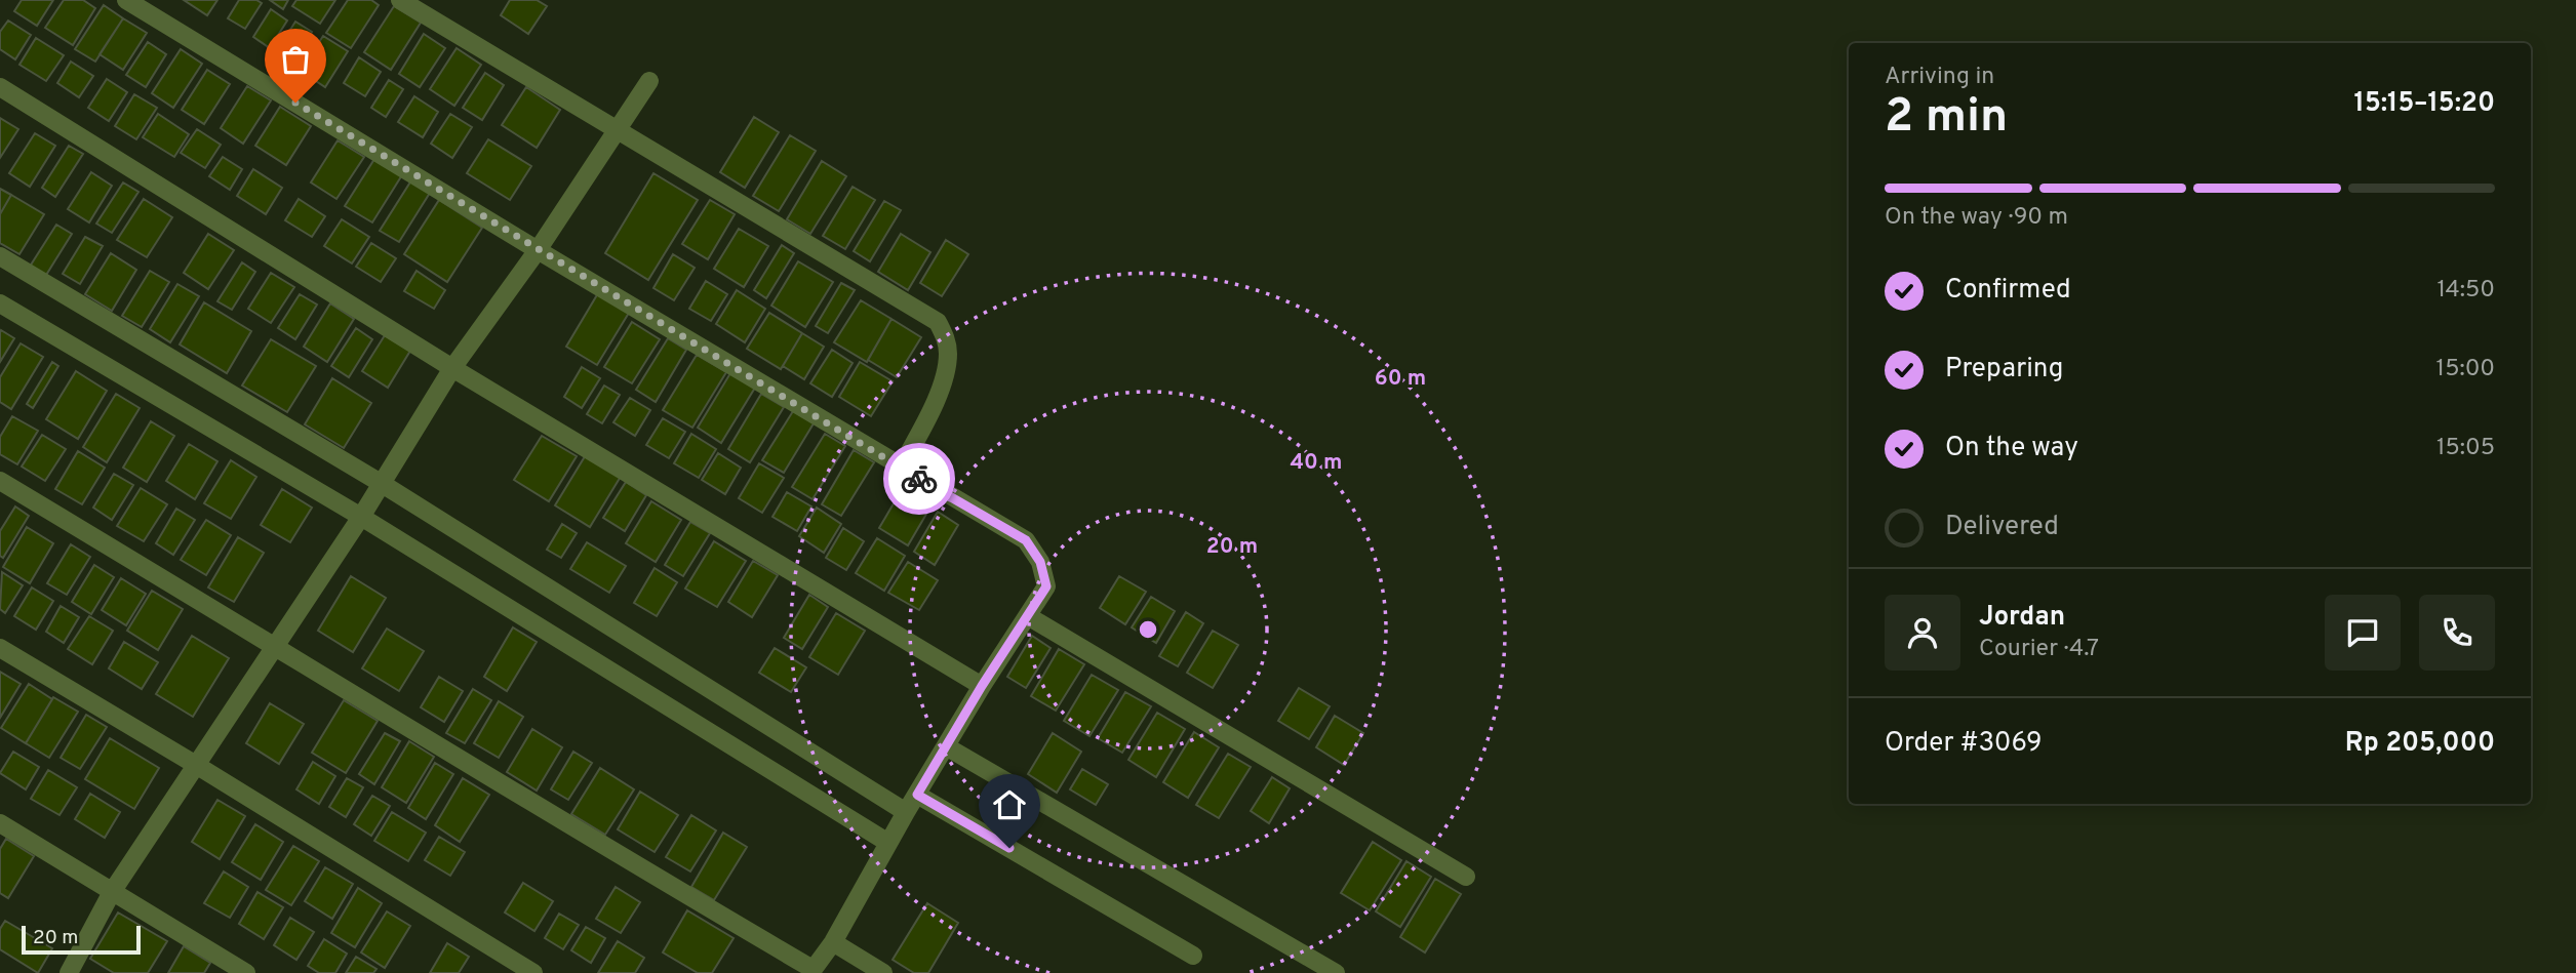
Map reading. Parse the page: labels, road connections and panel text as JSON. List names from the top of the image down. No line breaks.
{"scale_bar":"20 m","page":{"heading":["2 min","Arriving in","15:15–15:20"],"panel":["Jordan","Courier · 4.7","Order #3069","Rp 205,000"],"bar":"On the way · 90 m","list":[["Confirmed","14:50"],["Preparing","15:00"],["On the way","15:05"],"Delivered"],"scale":"20 m"},"rings":["60 m","40 m","20 m"]}
